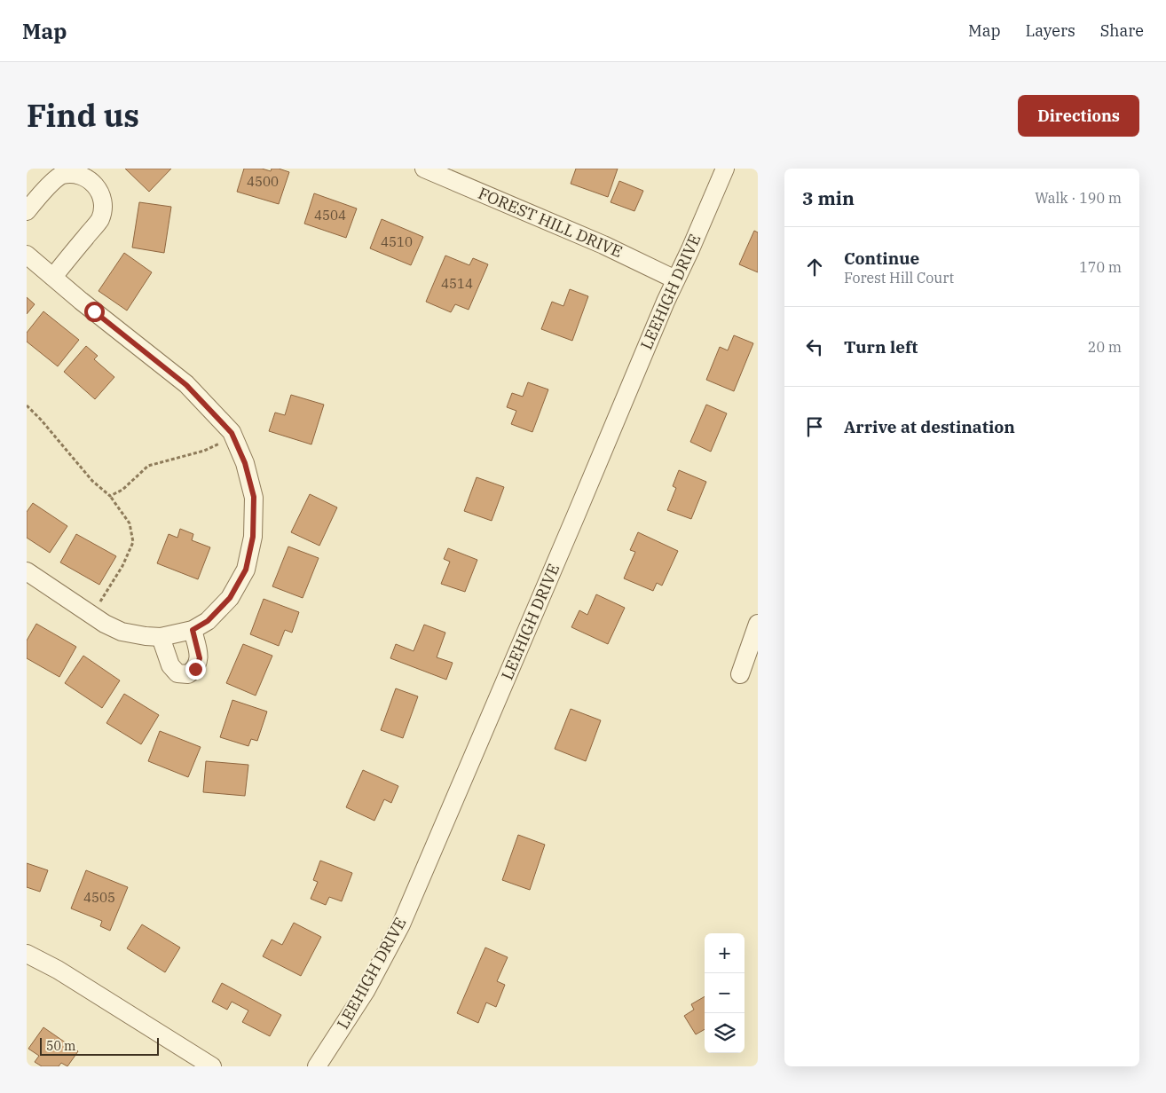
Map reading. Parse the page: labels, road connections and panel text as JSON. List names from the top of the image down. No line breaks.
{"streets":{"street":["FOREST HILL DRIVE","LEEHIGH DRIVE"]},"crossings":[["FOREST HILL DRIVE","LEEHIGH DRIVE"]],"house_numbers":["4500","4504","4510","4514","4505"],"scale_bar":"50 m","page":{"header":"Map","nav":["Map","Layers","Share"],"title":"Find us","buttons":"Directions","heading":["3 min","Walk · 190 m"],"list":[["Continue","Forest Hill Court","170 m"],["Turn left","20 m"],"Arrive at destination"],"map_buttons":["+","−"],"scale":"50 m"}}
